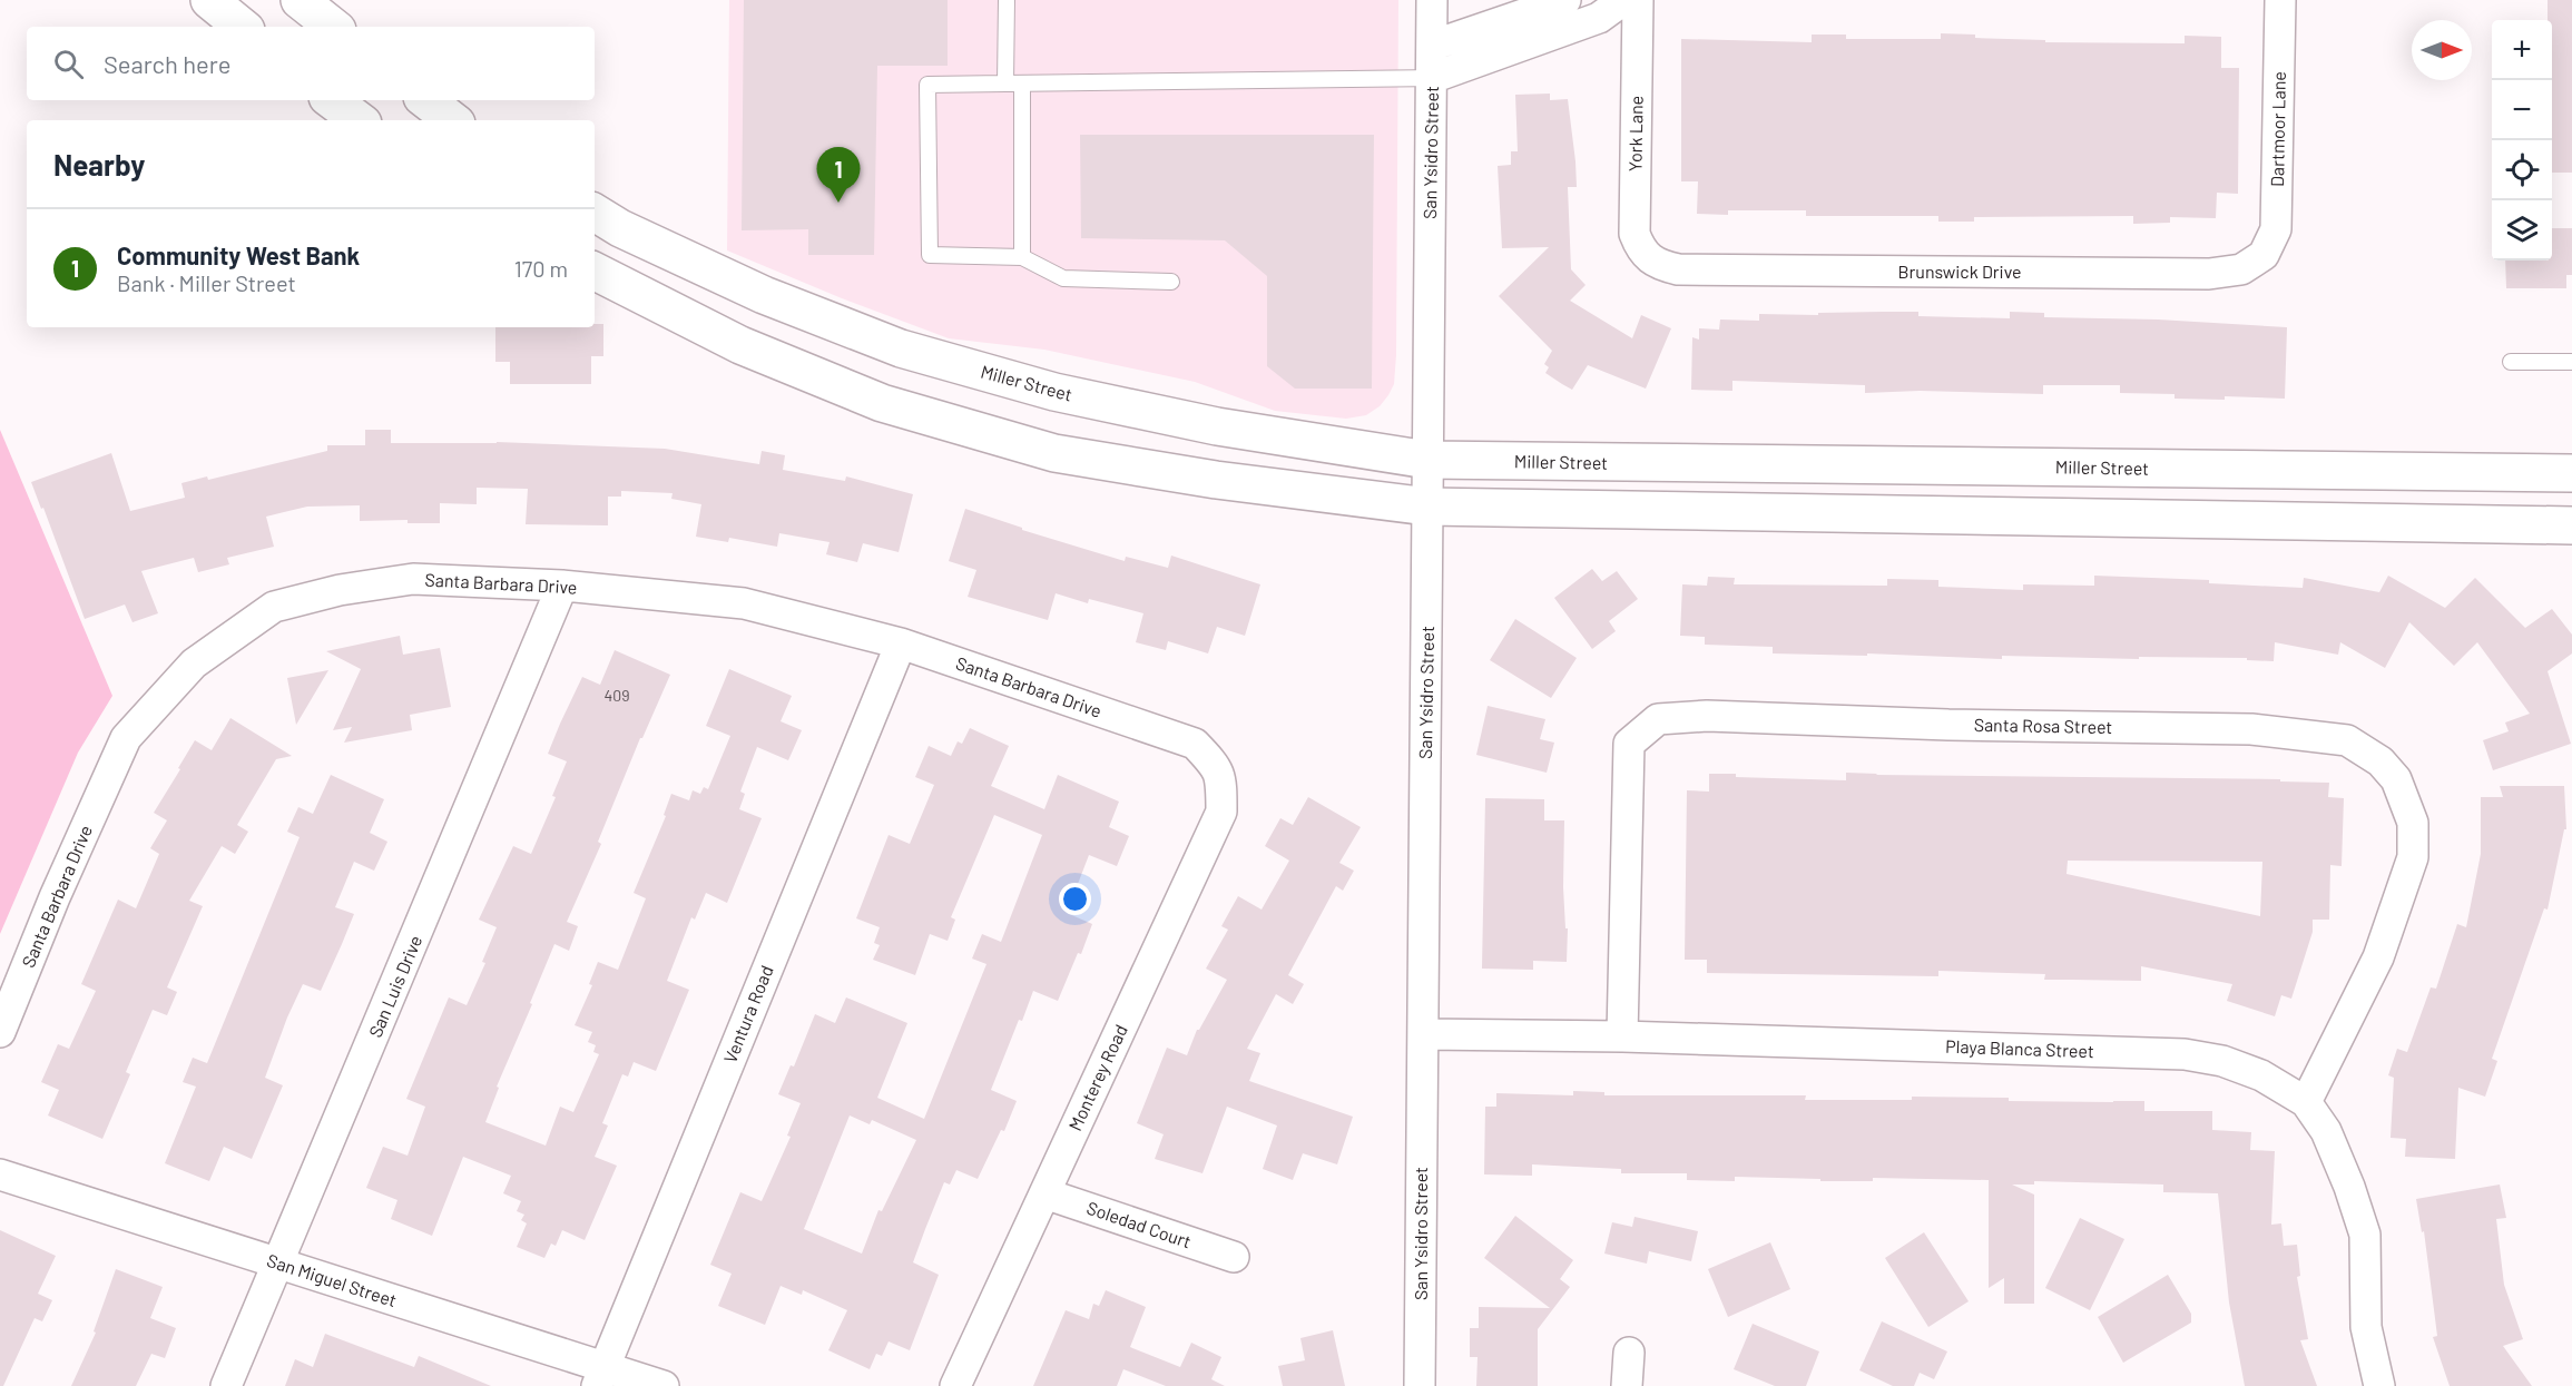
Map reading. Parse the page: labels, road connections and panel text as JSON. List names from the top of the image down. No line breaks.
{"streets":{"street":["Dartmoor Lane","York Lane","San Ysidro Street","Brunswick Drive","Miller Street","Santa Barbara Drive","Santa Rosa Street","San Luis Drive","Ventura Road","Playa Blanca Street","Monterey Road","Soledad Court","San Miguel Street"]},"crossings":[["Dartmoor Lane","Brunswick Drive"],["York Lane","Brunswick Drive"],["San Ysidro Street","Miller Street"],["San Ysidro Street","Playa Blanca Street"],["Santa Barbara Drive","San Luis Drive"],["Santa Barbara Drive","Ventura Road"],["Santa Barbara Drive","Monterey Road"],["Santa Rosa Street","Playa Blanca Street"],["San Luis Drive","San Miguel Street"],["Ventura Road","San Miguel Street"],["Monterey Road","Soledad Court"]],"house_numbers":["409"],"north":"right","page":{"map_buttons":["+","−"],"search":"Search here","heading":"Nearby","pins":"1","list":[{"mark":"1","name":"Community West Bank","note":"Bank · Miller Street","value":"170 m"}]}}
